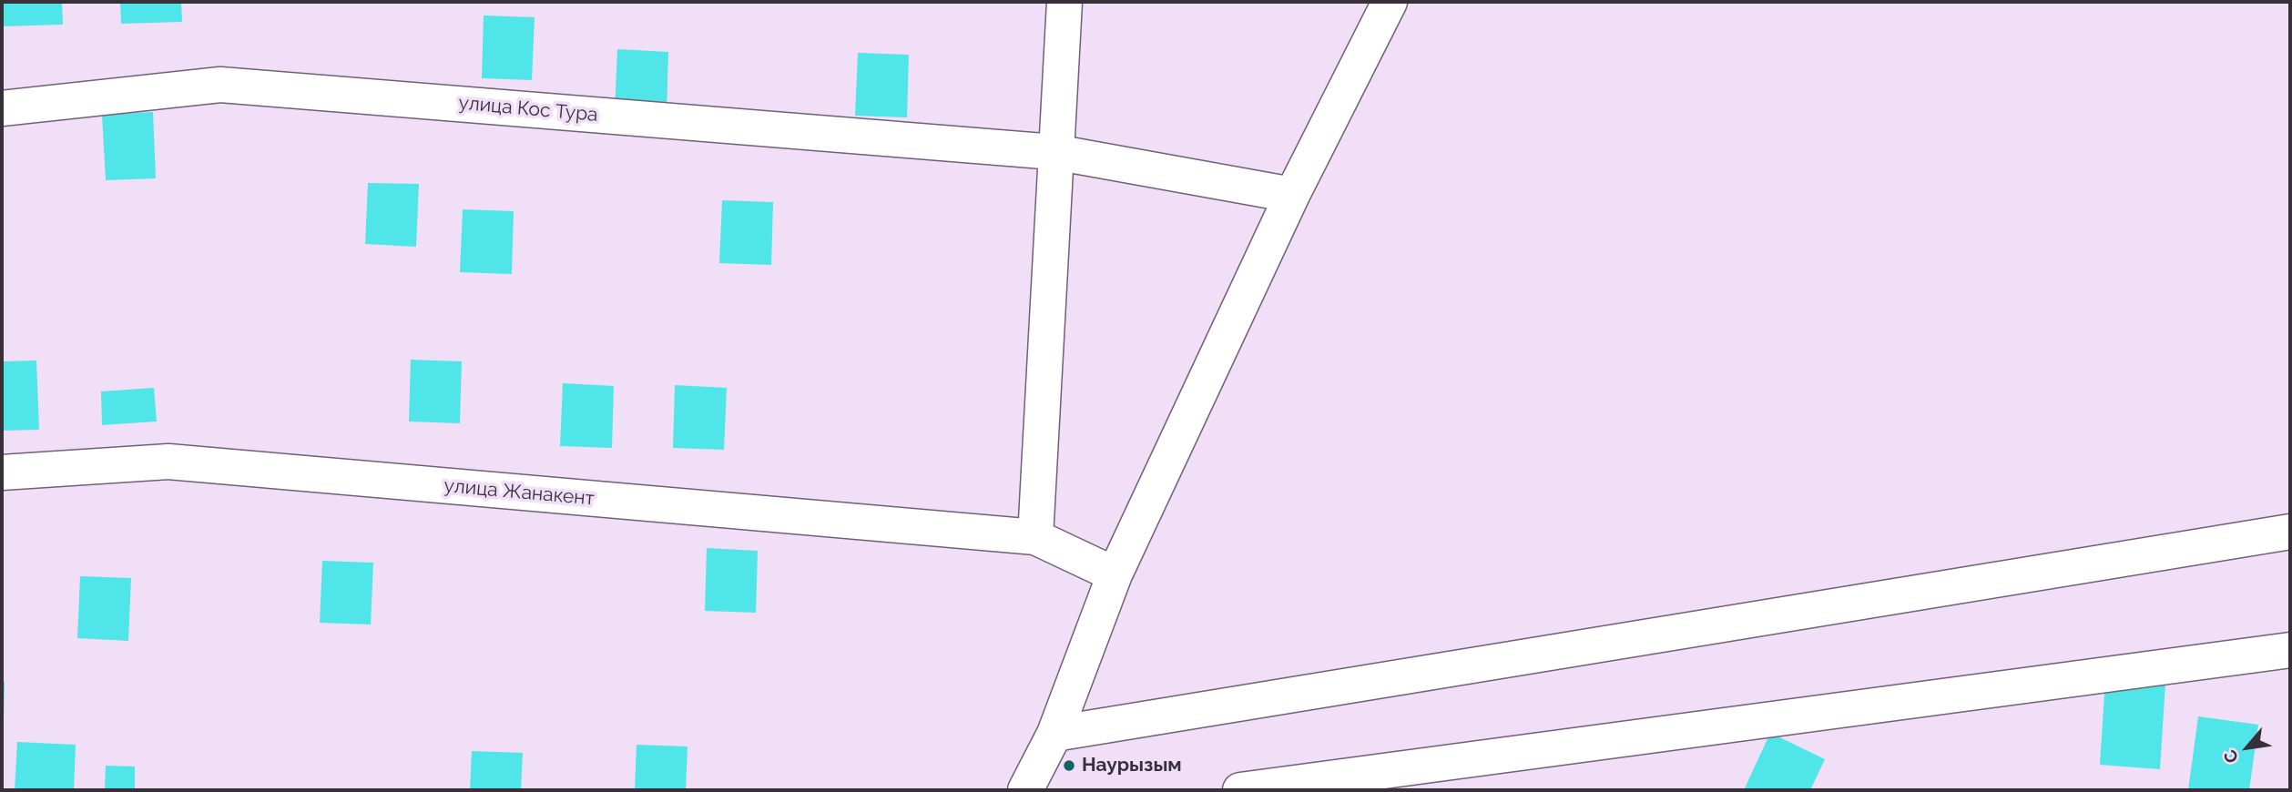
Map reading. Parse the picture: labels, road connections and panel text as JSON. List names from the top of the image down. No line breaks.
{"streets":{"street":["улица Кос Тура","улица Жанакент"]},"places":["Наурызым"],"north":"bottom left"}
